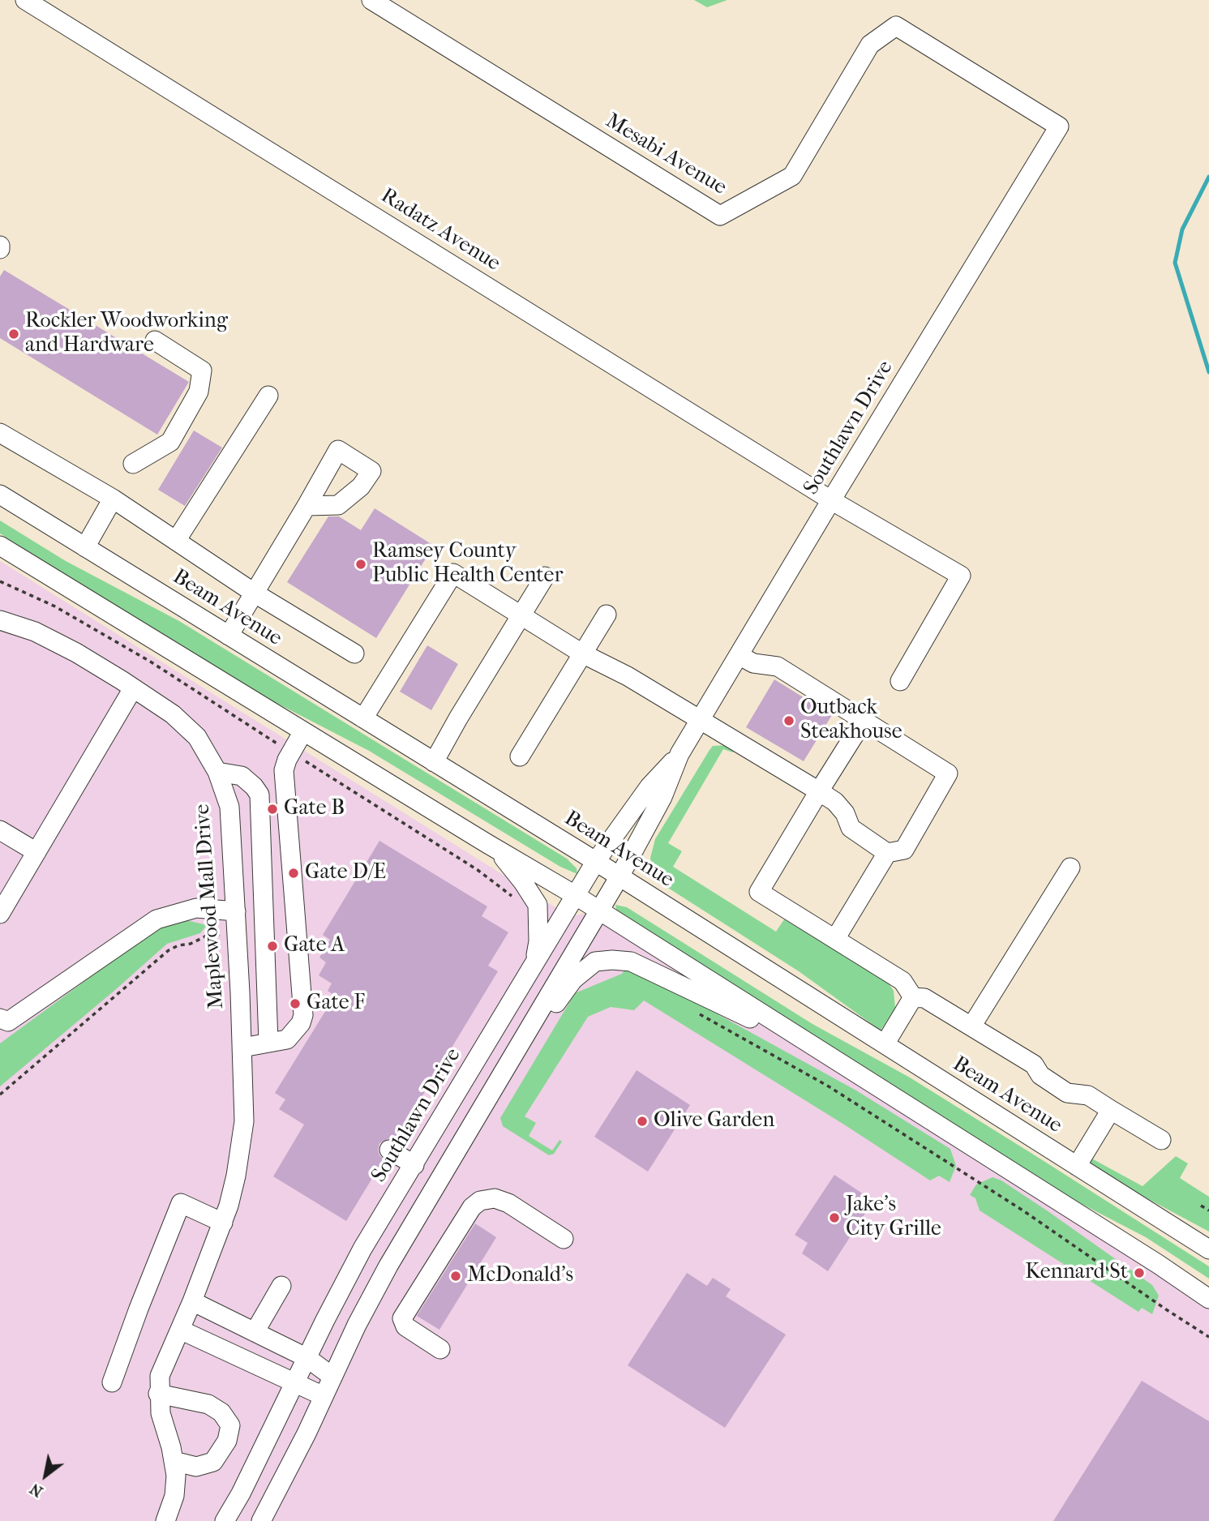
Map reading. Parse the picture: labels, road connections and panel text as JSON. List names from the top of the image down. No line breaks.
{"streets":{"street":["Mesabi Avenue","Radatz Avenue","Southlawn Drive","Beam Avenue","Maplewood Mall Drive"]},"crossings":[["Mesabi Avenue","Southlawn Drive"],["Radatz Avenue","Southlawn Drive"],["Southlawn Drive","Beam Avenue"]],"places":["Rockler Woodworking and Hardware","Ramsey County Public Health Center","Outback Steakhouse","Gate B","Gate D/E","Gate A","Gate F","Olive Garden","Jake's City Grille","Kennard St","McDonald's"],"north":"bottom left"}
